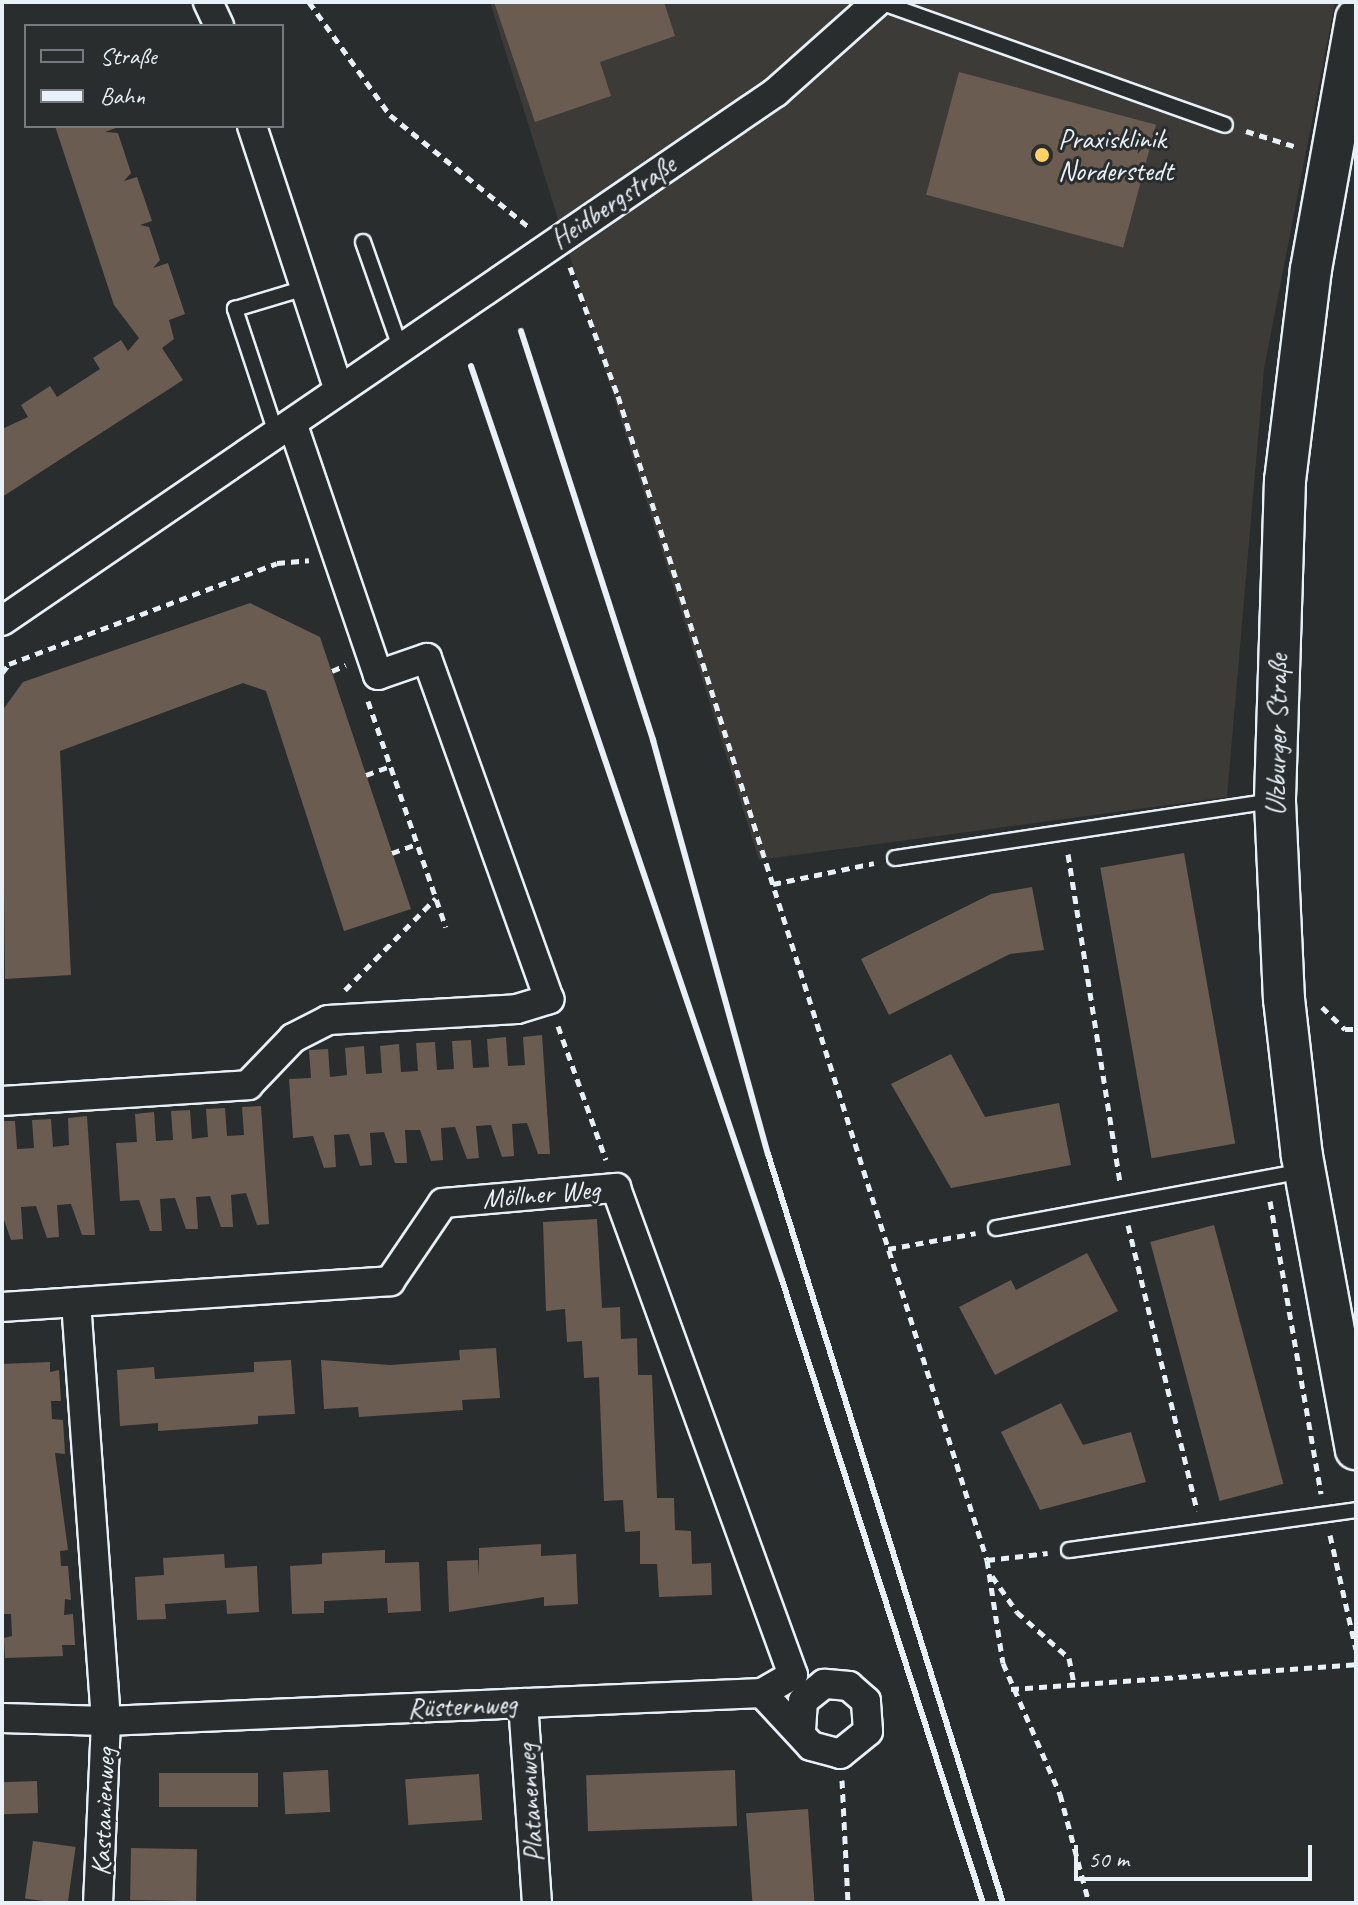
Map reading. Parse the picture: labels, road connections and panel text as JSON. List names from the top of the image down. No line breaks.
{"streets":{"main road":["Ulzburger Straße"],"street":["Heidbergstraße","Möllner Weg","Rüsternweg","Platanenweg","Kastanienweg"]},"crossings":[["Möllner Weg","Rüsternweg"],["Rüsternweg","Platanenweg"],["Rüsternweg","Kastanienweg"]],"places":["Praxisklinik Norderstedt"],"legend":["Straße","Bahn"],"scale_bar":"50 m"}
